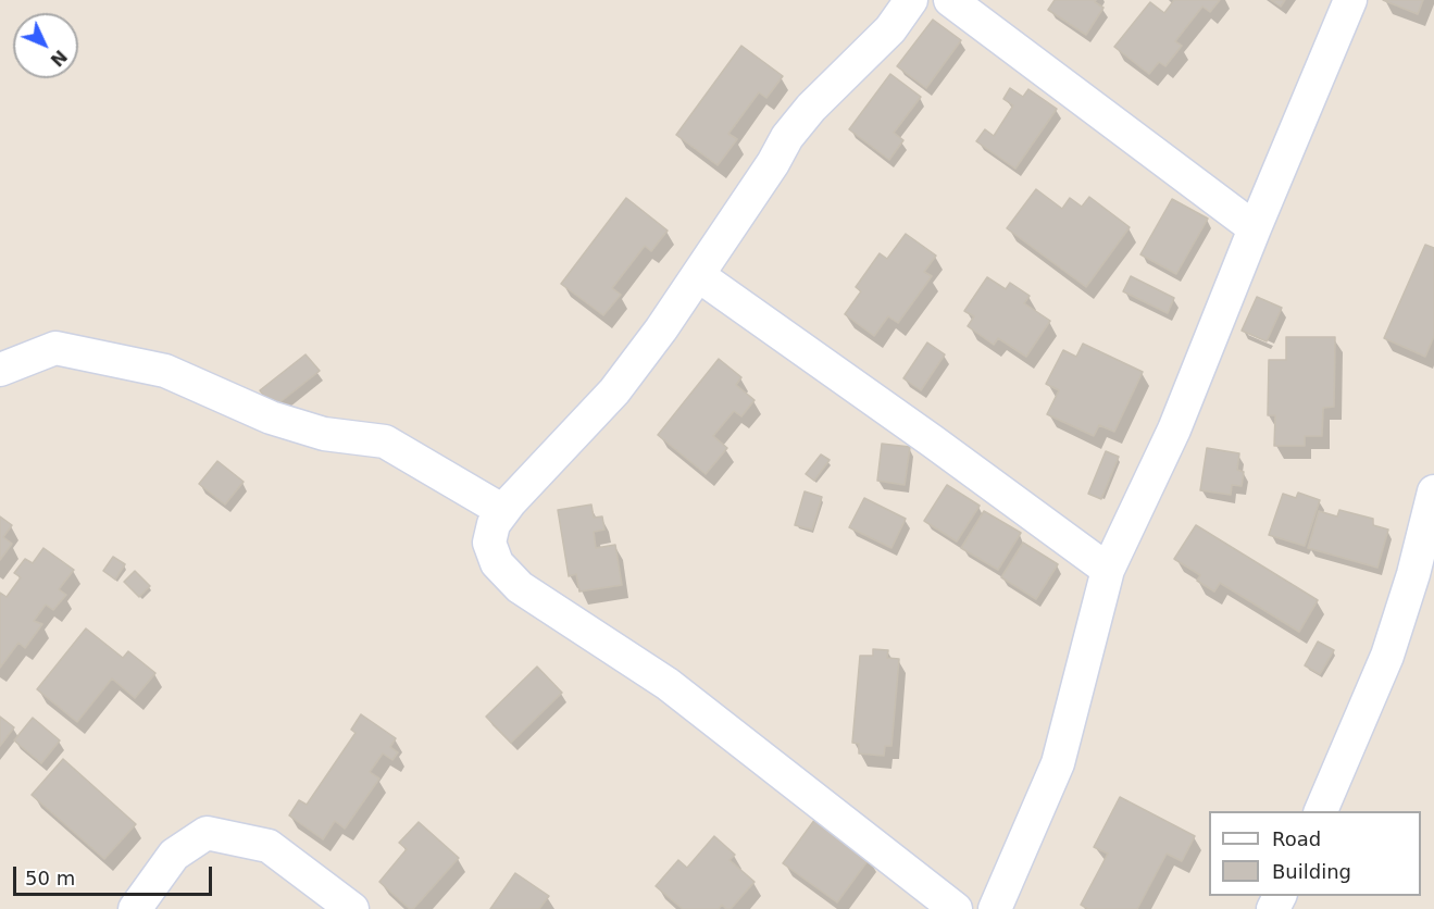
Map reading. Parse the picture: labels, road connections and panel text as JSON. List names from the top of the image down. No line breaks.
{"legend":["Road","Building"],"scale_bar":"50 m","north":"bottom right"}
